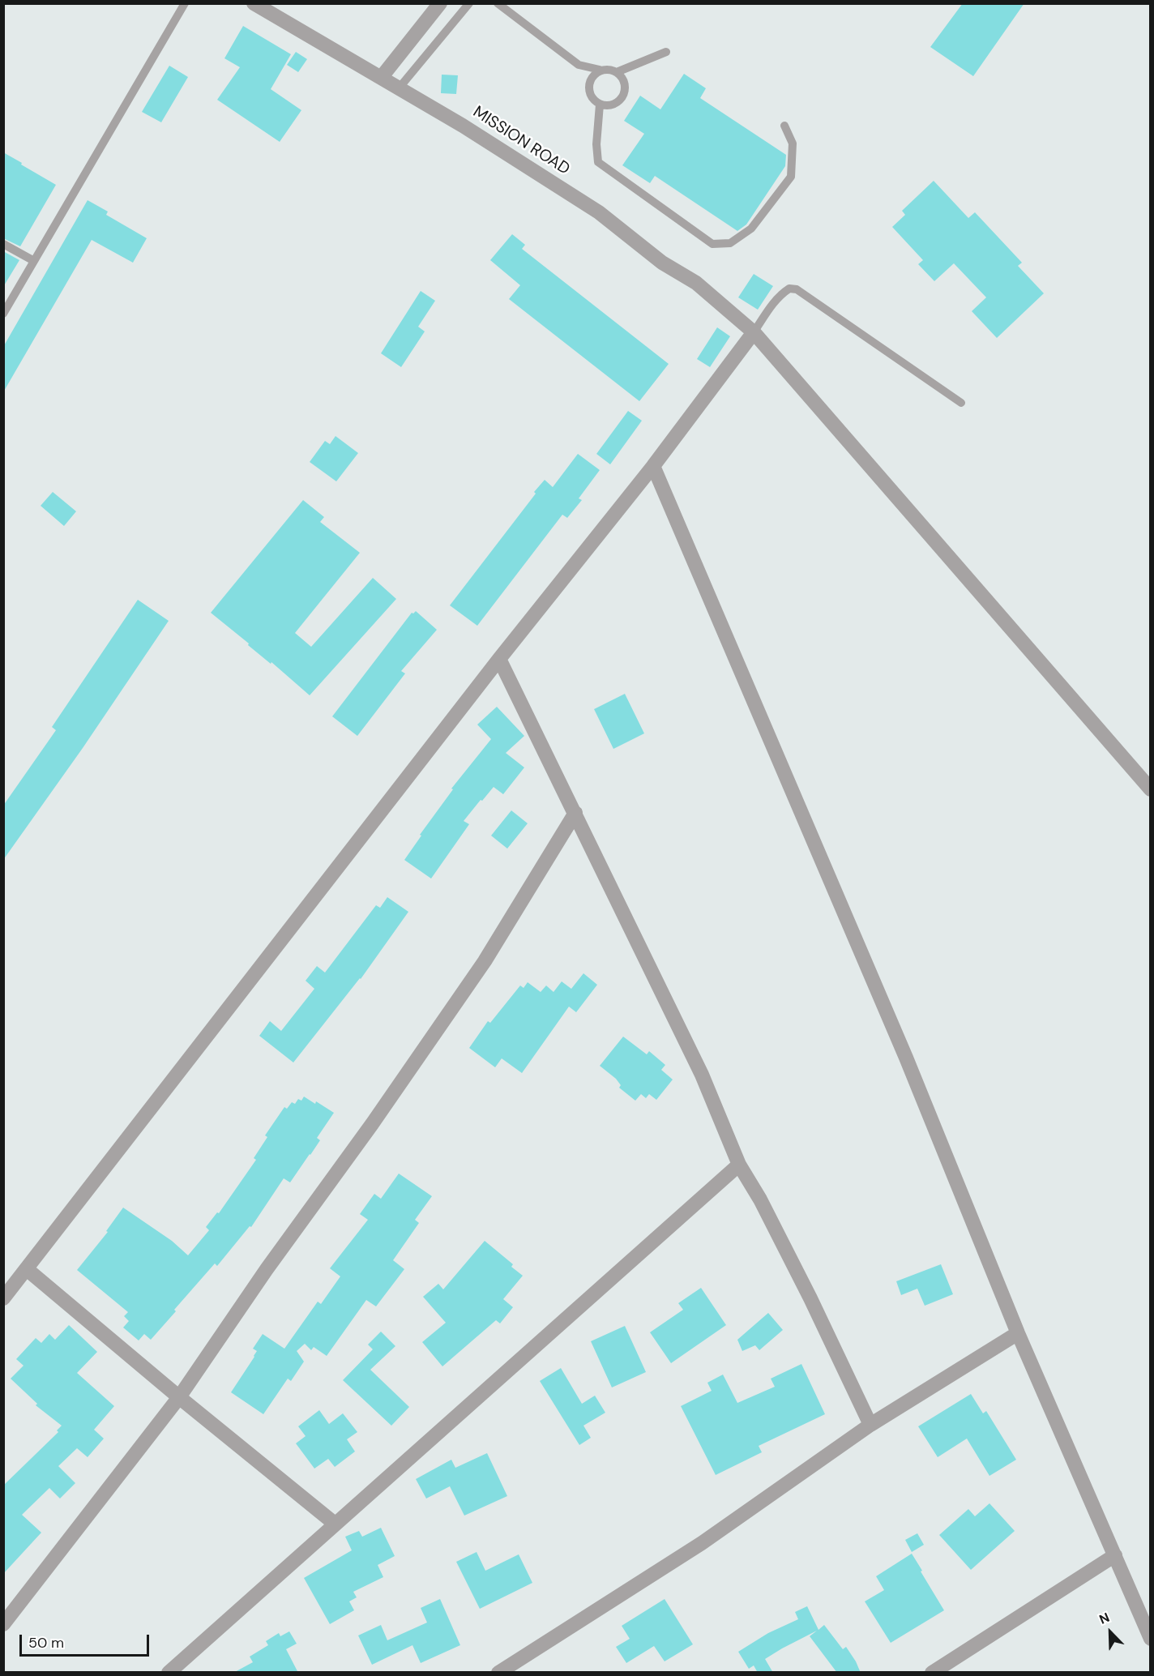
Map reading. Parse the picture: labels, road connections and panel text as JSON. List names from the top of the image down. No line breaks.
{"streets":{"street":["MISSION ROAD"]},"scale_bar":"50 m","north":"top left"}
